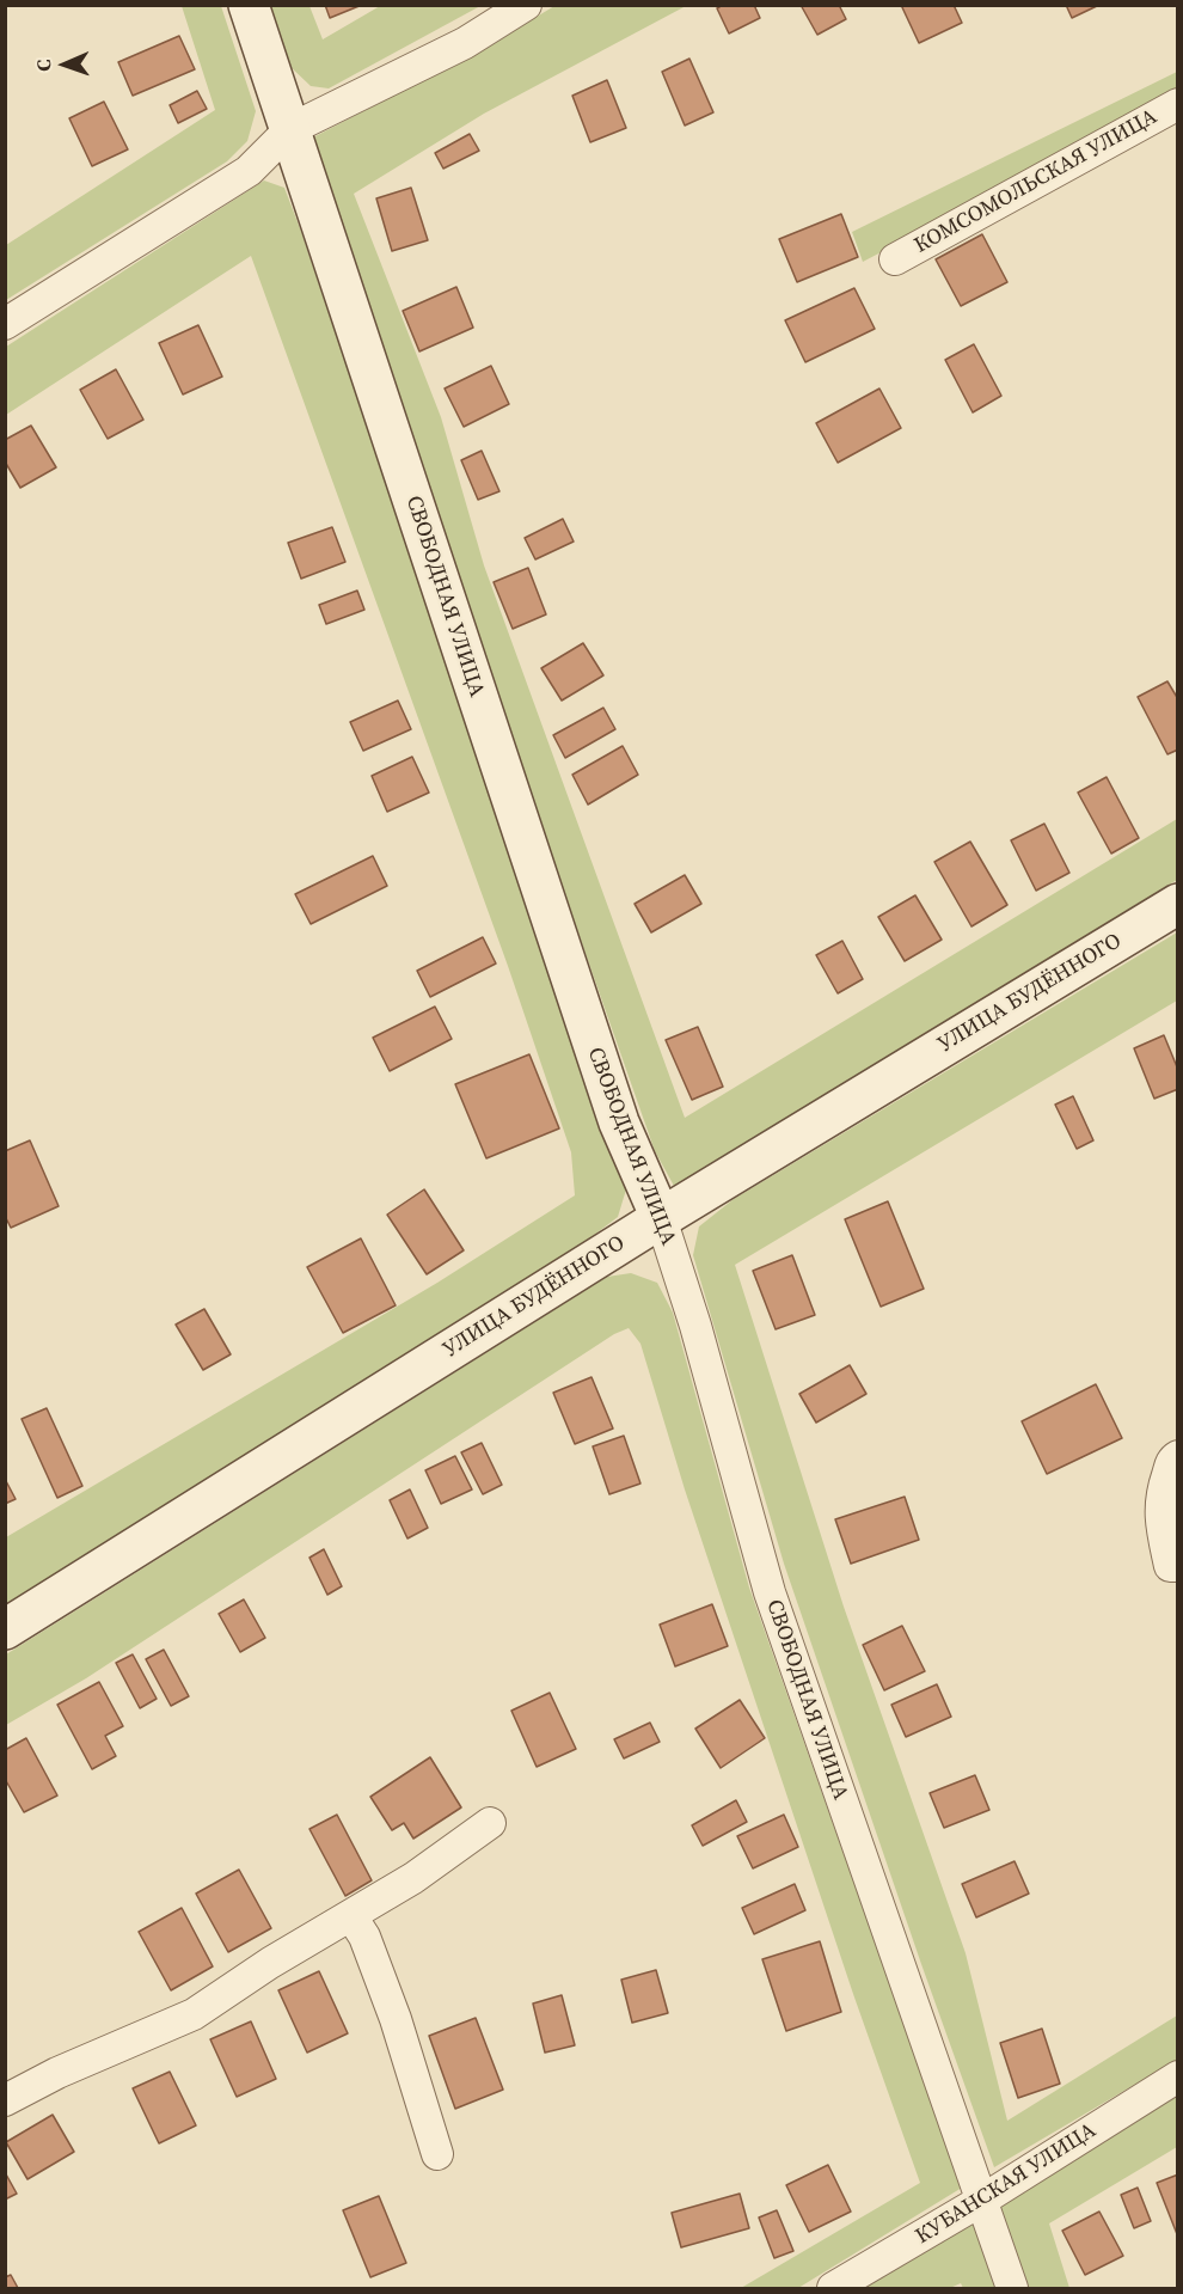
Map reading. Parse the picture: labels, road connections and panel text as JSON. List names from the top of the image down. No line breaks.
{"streets":{"street":["КОМСОМОЛЬСКАЯ УЛИЦА","СВОБОДНАЯ УЛИЦА","УЛИЦА БУДЁННОГО","КУБАНСКАЯ УЛИЦА"]},"crossings":[["СВОБОДНАЯ УЛИЦА","УЛИЦА БУДЁННОГО"],["СВОБОДНАЯ УЛИЦА","КУБАНСКАЯ УЛИЦА"]],"north":"left"}
